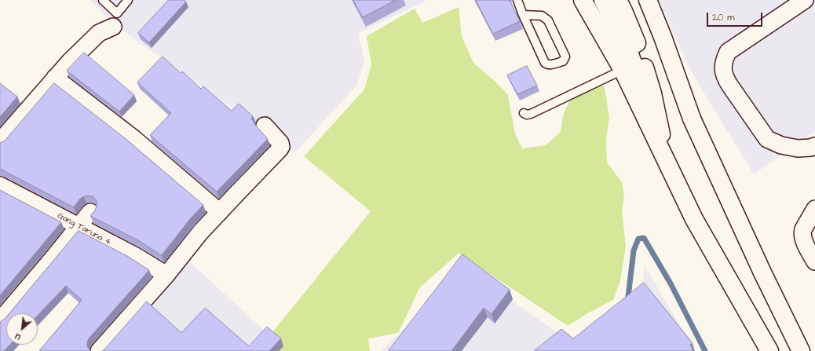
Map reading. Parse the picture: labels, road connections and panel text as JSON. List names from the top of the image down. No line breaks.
{"streets":{"street":["Gang Taruna 4"]},"scale_bar":"20 m","north":"bottom left"}
